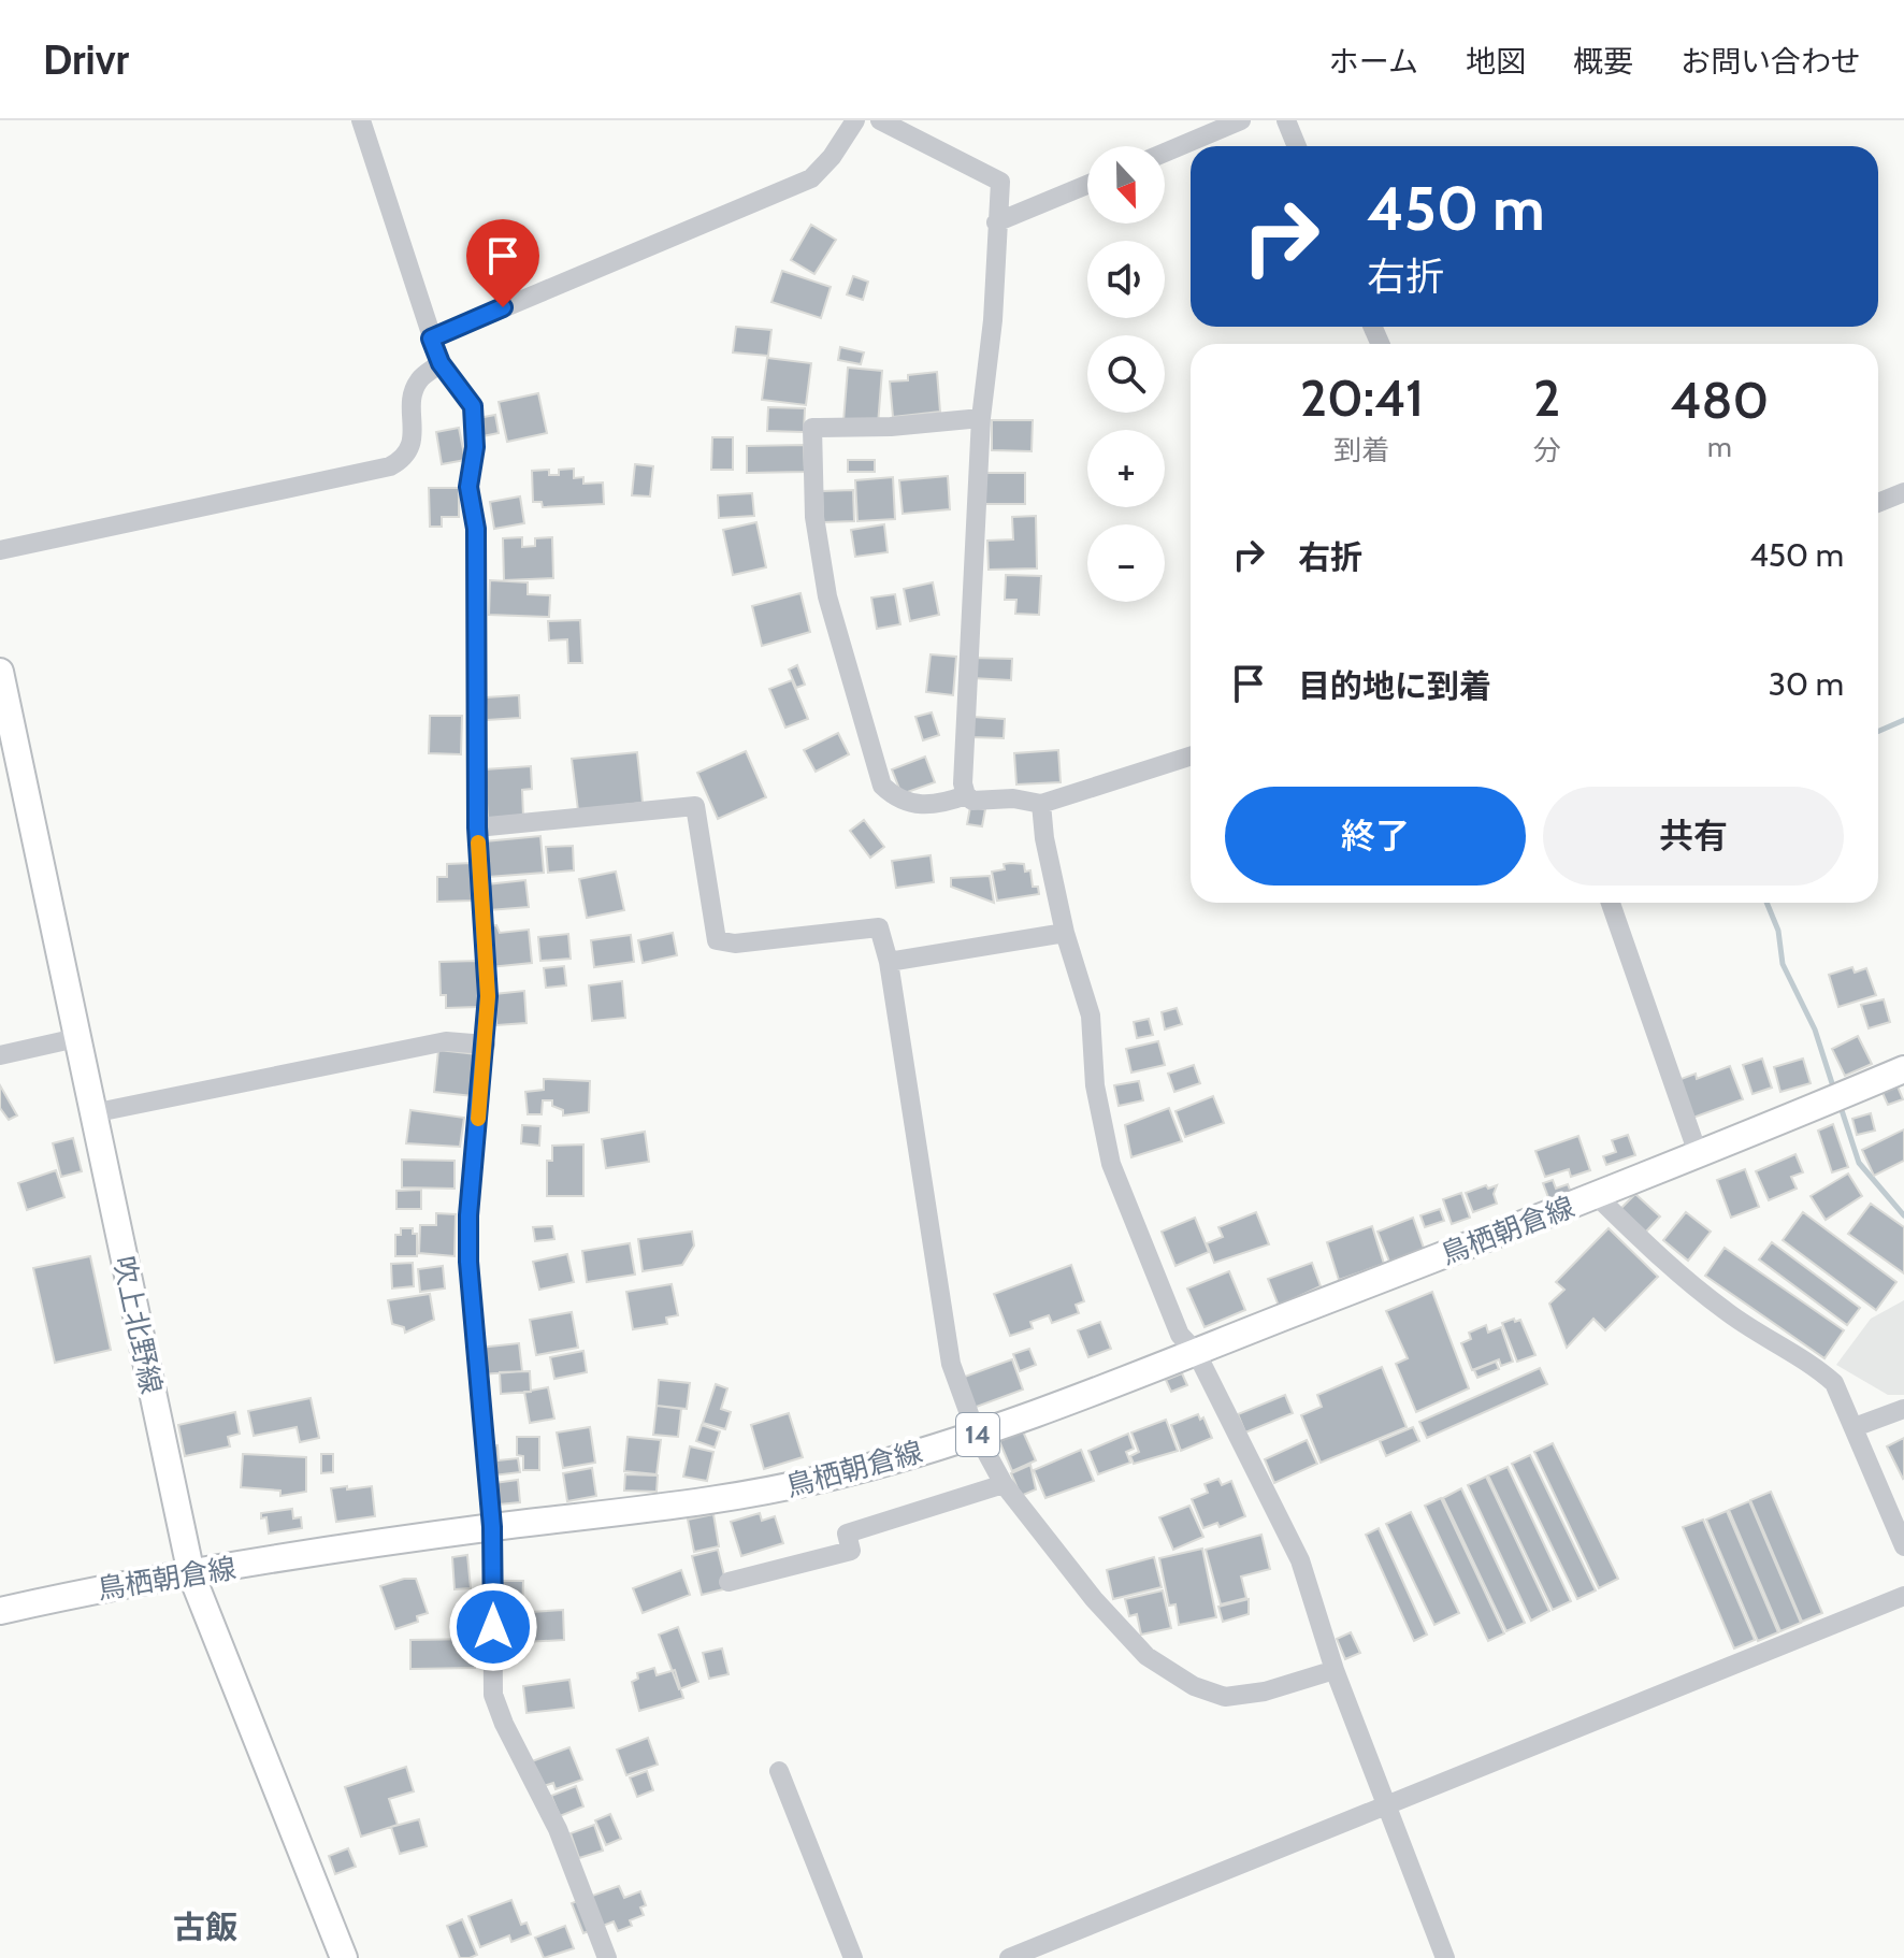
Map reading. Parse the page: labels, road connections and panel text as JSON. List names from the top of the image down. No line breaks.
{"streets":{"main road":["鳥栖朝倉線","吹上北野線","14"]},"crossings":[["鳥栖朝倉線","吹上北野線"]],"districts":["古飯"],"north":"bottom","page":{"header":"Drivr","nav":["ホーム","地図","概要","お問い合わせ"],"map_buttons":["+","−"],"turn":["450 m","右折"],"eta":["20:41","到着","2","分","480","m"],"list":[{"name":"右折","value":"450 m"},{"name":"目的地に到着","value":"30 m"}],"buttons":["終了","共有"]}}
